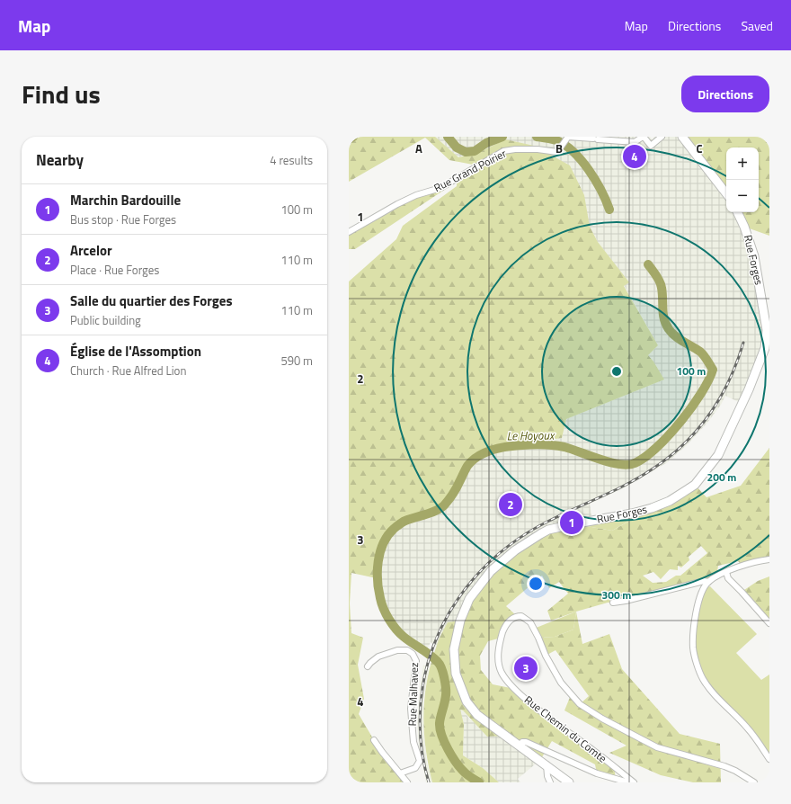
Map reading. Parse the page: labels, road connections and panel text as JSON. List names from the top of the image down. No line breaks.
{"streets":{"main road":["Rue Forges"],"street":["Rue Grand Poirier","Rue Malhavez","Rue Chemin du Comte"]},"water":["Le Hoyoux"],"page":{"header":"Map","nav":["Map","Directions","Saved"],"title":"Find us","buttons":"Directions","heading":["Nearby","4 results"],"pins":["4","2","1","3"],"map_buttons":["+","−"],"list":[{"mark":"1","name":"Marchin Bardouille","note":"Bus stop · Rue Forges","value":"100 m"},{"mark":"2","name":"Arcelor","note":"Place · Rue Forges","value":"110 m"},{"mark":"3","name":"Salle du quartier des Forges","note":"Public building","value":"110 m"},{"mark":"4","name":"Église de l'Assomption","note":"Church · Rue Alfred Lion","value":"590 m"}]},"grid":{"columns":["A","B","C"],"rows":["1","2","3","4"]},"rings":["100 m","200 m","300 m"]}
